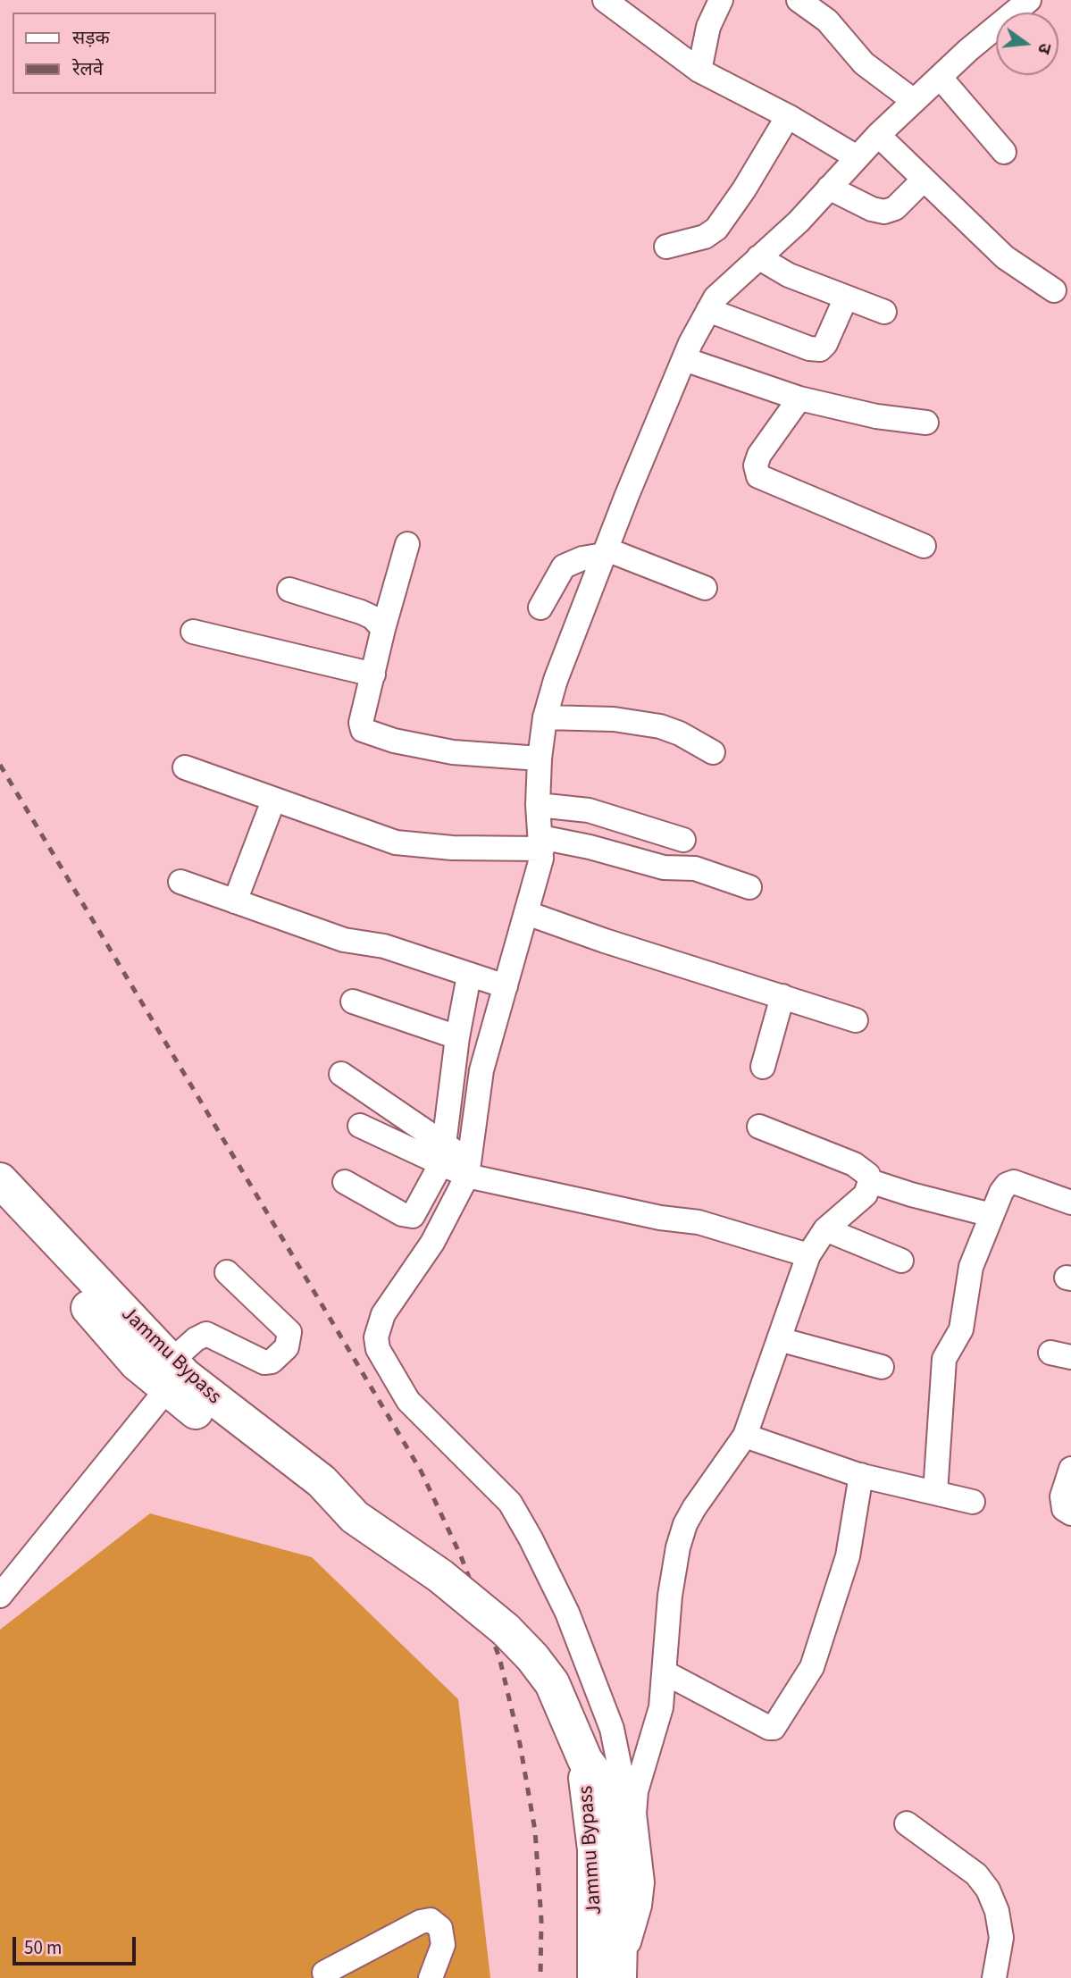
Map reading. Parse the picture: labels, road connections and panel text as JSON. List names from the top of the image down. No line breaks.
{"streets":{"highway":["Jammu Bypass"]},"legend":["सड़क","रेलवे"],"scale_bar":"50 m","north":"right"}
